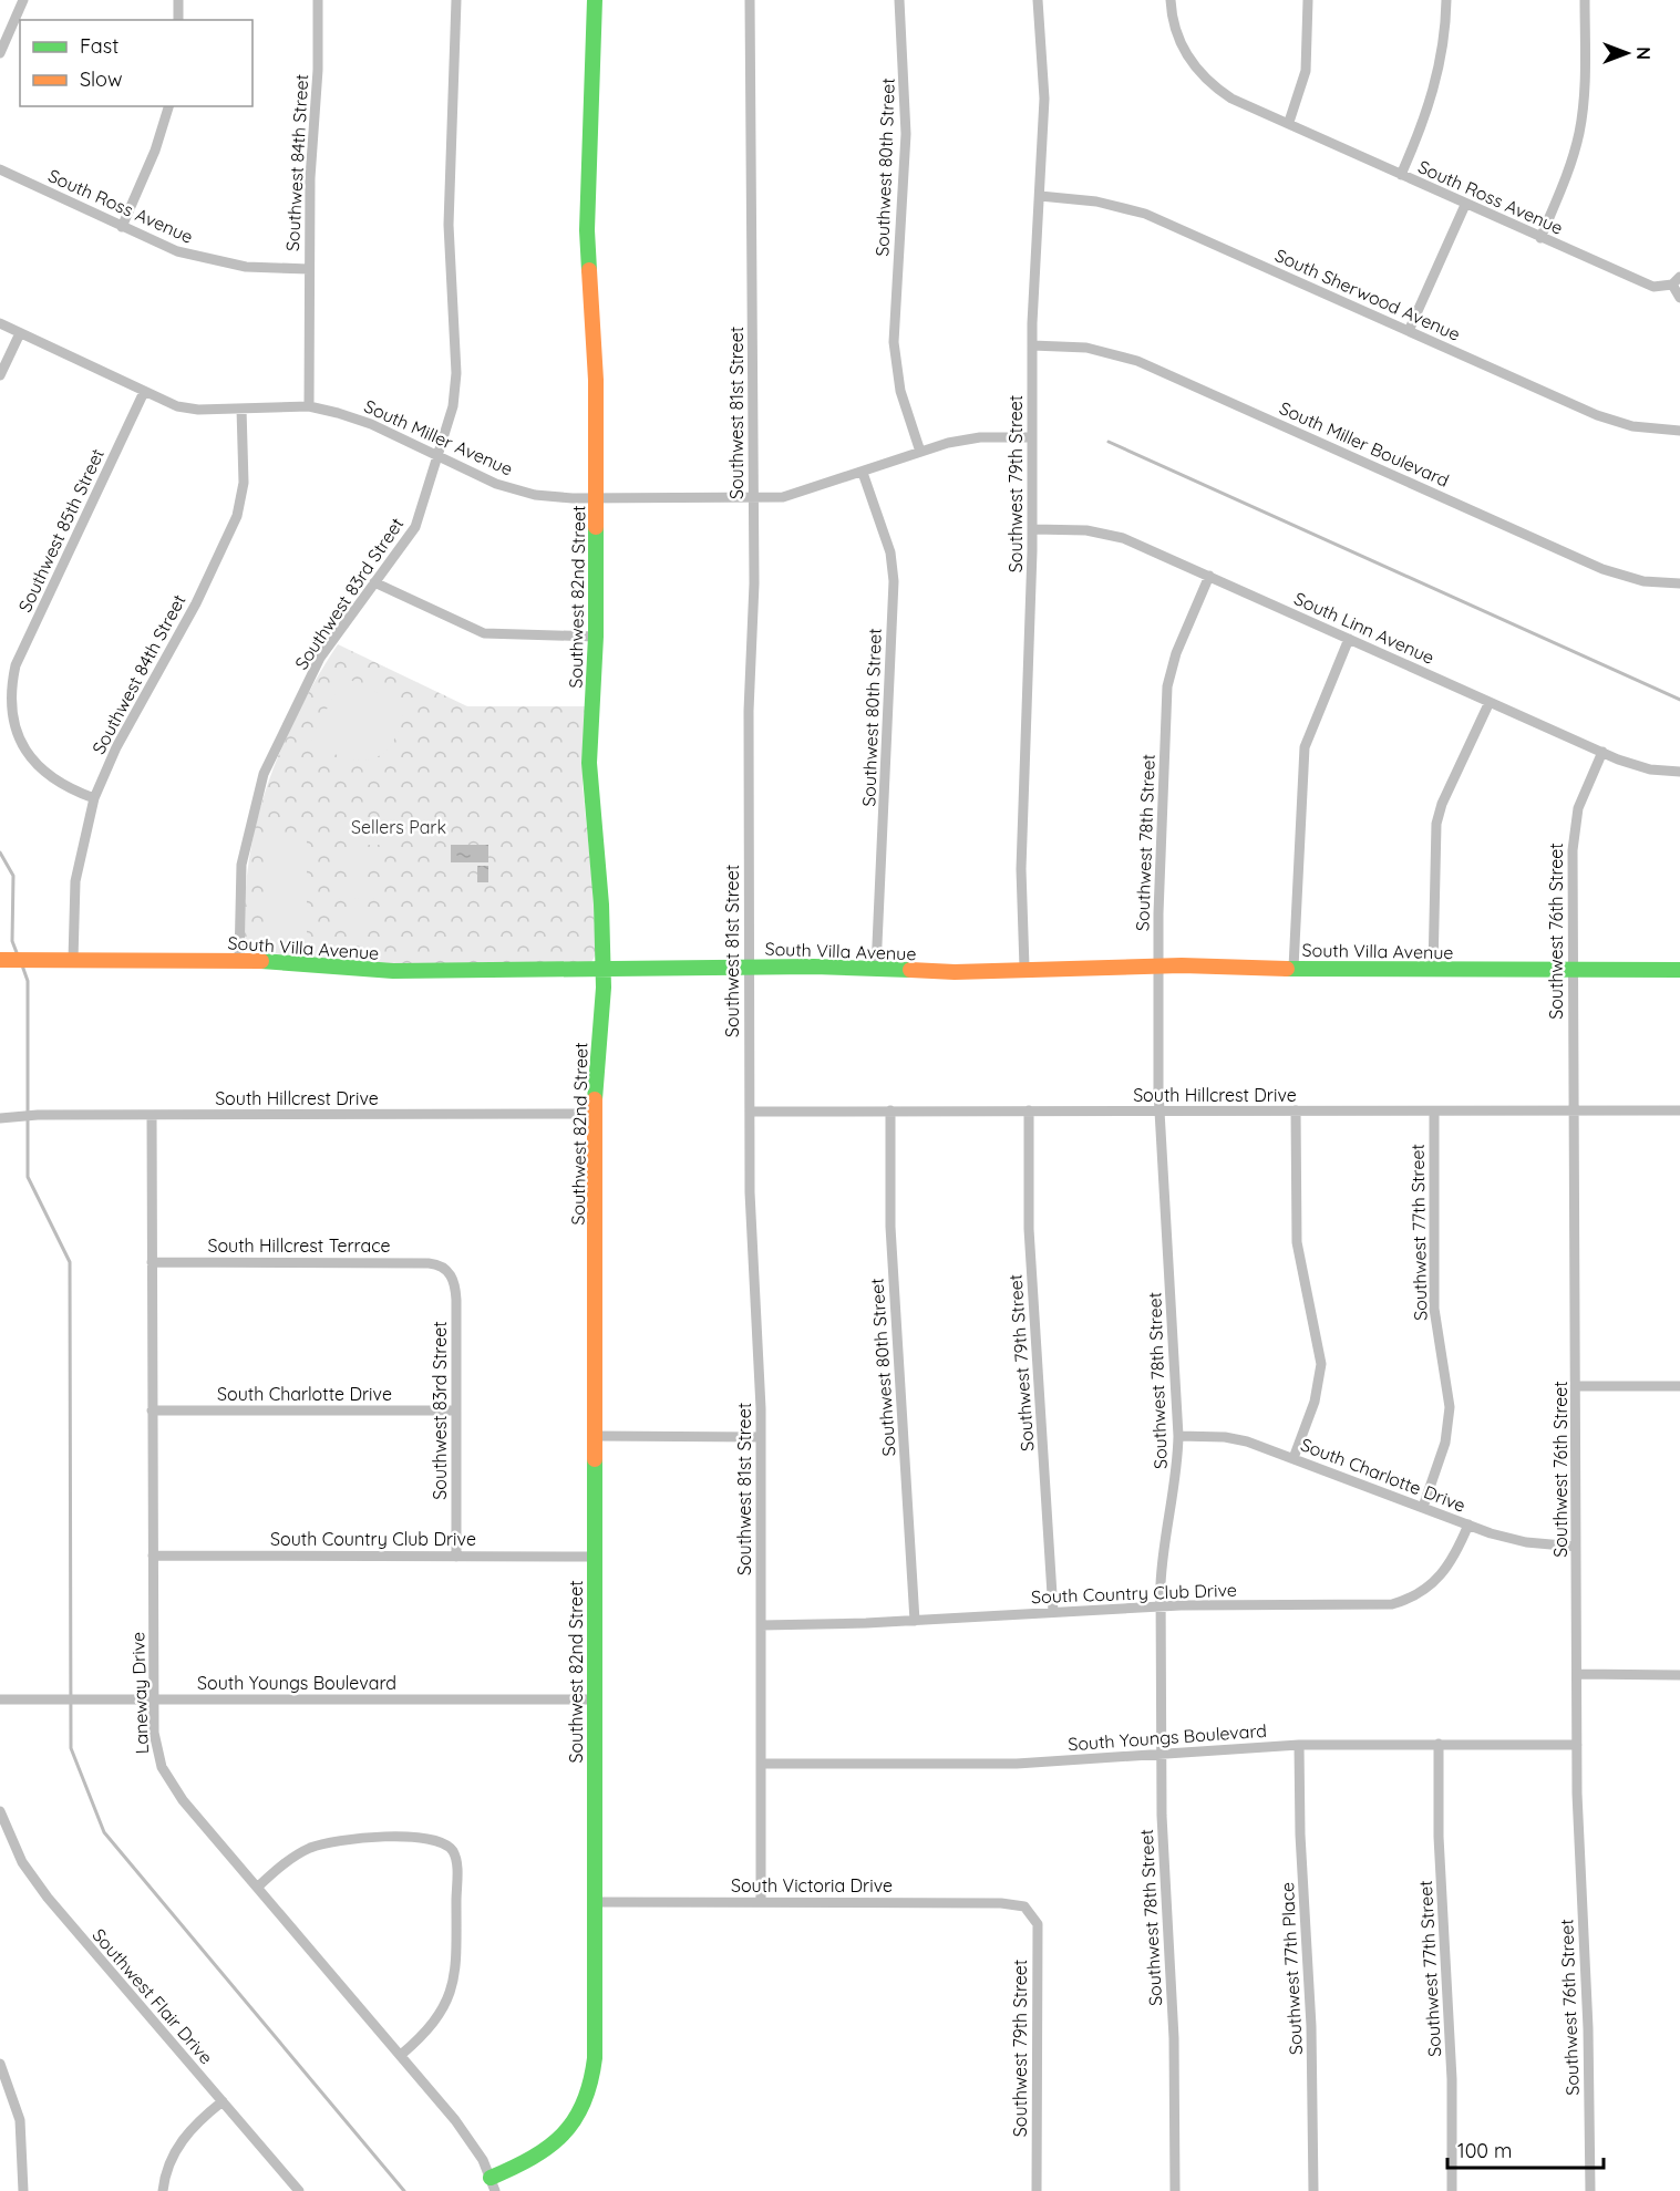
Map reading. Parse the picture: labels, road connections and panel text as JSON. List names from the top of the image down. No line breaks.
{"streets":{"street":["Southwest 84th Street","Southwest 80th Street","South Ross Avenue","South Sherwood Avenue","Southwest 81st Street","South Miller Avenue","South Miller Boulevard","Southwest 79th Street","Southwest 85th Street","Southwest 83rd Street","Southwest 82nd Street","South Linn Avenue","Southwest 78th Street","Southwest 76th Street","South Villa Avenue","South Hillcrest Drive","Southwest 77th Street","South Hillcrest Terrace","South Charlotte Drive","South Country Club Drive","South Youngs Boulevard","Laneway Drive","South Victoria Drive","Southwest 77th Place","Southwest Flair Drive"]},"crossings":[["Southwest 84th Street","South Ross Avenue"],["Southwest 84th Street","South Miller Avenue"],["Southwest 84th Street","Southwest 85th Street"],["Southwest 84th Street","South Villa Avenue"],["Southwest 80th Street","South Miller Avenue"],["Southwest 80th Street","South Villa Avenue"],["Southwest 80th Street","South Hillcrest Drive"],["Southwest 80th Street","South Country Club Drive"],["South Sherwood Avenue","Southwest 79th Street"],["Southwest 81st Street","South Miller Avenue"],["Southwest 81st Street","South Villa Avenue"],["Southwest 81st Street","South Hillcrest Drive"],["Southwest 81st Street","South Country Club Drive"],["Southwest 81st Street","South Youngs Boulevard"],["Southwest 81st Street","South Victoria Drive"],["South Miller Avenue","Southwest 79th Street"],["South Miller Avenue","Southwest 85th Street"],["South Miller Avenue","Southwest 83rd Street"],["South Miller Avenue","Southwest 82nd Street"],["South Miller Boulevard","Southwest 79th Street"],["Southwest 79th Street","South Linn Avenue"],["Southwest 79th Street","South Villa Avenue"],["Southwest 79th Street","South Hillcrest Drive"],["Southwest 79th Street","South Country Club Drive"],["Southwest 79th Street","South Victoria Drive"],["Southwest 83rd Street","South Villa Avenue"],["Southwest 83rd Street","South Hillcrest Terrace"],["Southwest 83rd Street","South Charlotte Drive"],["Southwest 83rd Street","South Country Club Drive"],["Southwest 82nd Street","South Villa Avenue"],["Southwest 82nd Street","South Hillcrest Drive"],["Southwest 82nd Street","South Country Club Drive"],["Southwest 82nd Street","South Youngs Boulevard"],["Southwest 82nd Street","Laneway Drive"],["Southwest 82nd Street","South Victoria Drive"],["South Linn Avenue","Southwest 78th Street"],["South Linn Avenue","Southwest 76th Street"],["Southwest 78th Street","South Villa Avenue"],["Southwest 78th Street","South Hillcrest Drive"],["Southwest 78th Street","South Charlotte Drive"],["Southwest 78th Street","South Country Club Drive"],["Southwest 78th Street","South Youngs Boulevard"],["Southwest 76th Street","South Villa Avenue"],["Southwest 76th Street","South Hillcrest Drive"],["Southwest 76th Street","South Charlotte Drive"],["Southwest 76th Street","South Youngs Boulevard"],["South Hillcrest Drive","Southwest 77th Street"],["South Hillcrest Drive","Laneway Drive"],["Southwest 77th Street","South Charlotte Drive"],["Southwest 77th Street","South Youngs Boulevard"],["South Hillcrest Terrace","Laneway Drive"],["South Charlotte Drive","South Country Club Drive"],["South Charlotte Drive","Laneway Drive"],["South Country Club Drive","Laneway Drive"],["South Youngs Boulevard","Laneway Drive"],["South Youngs Boulevard","Southwest 77th Place"]],"parks":["Sellers Park"],"legend":["Fast","Slow"],"scale_bar":"100 m","north":"right"}
